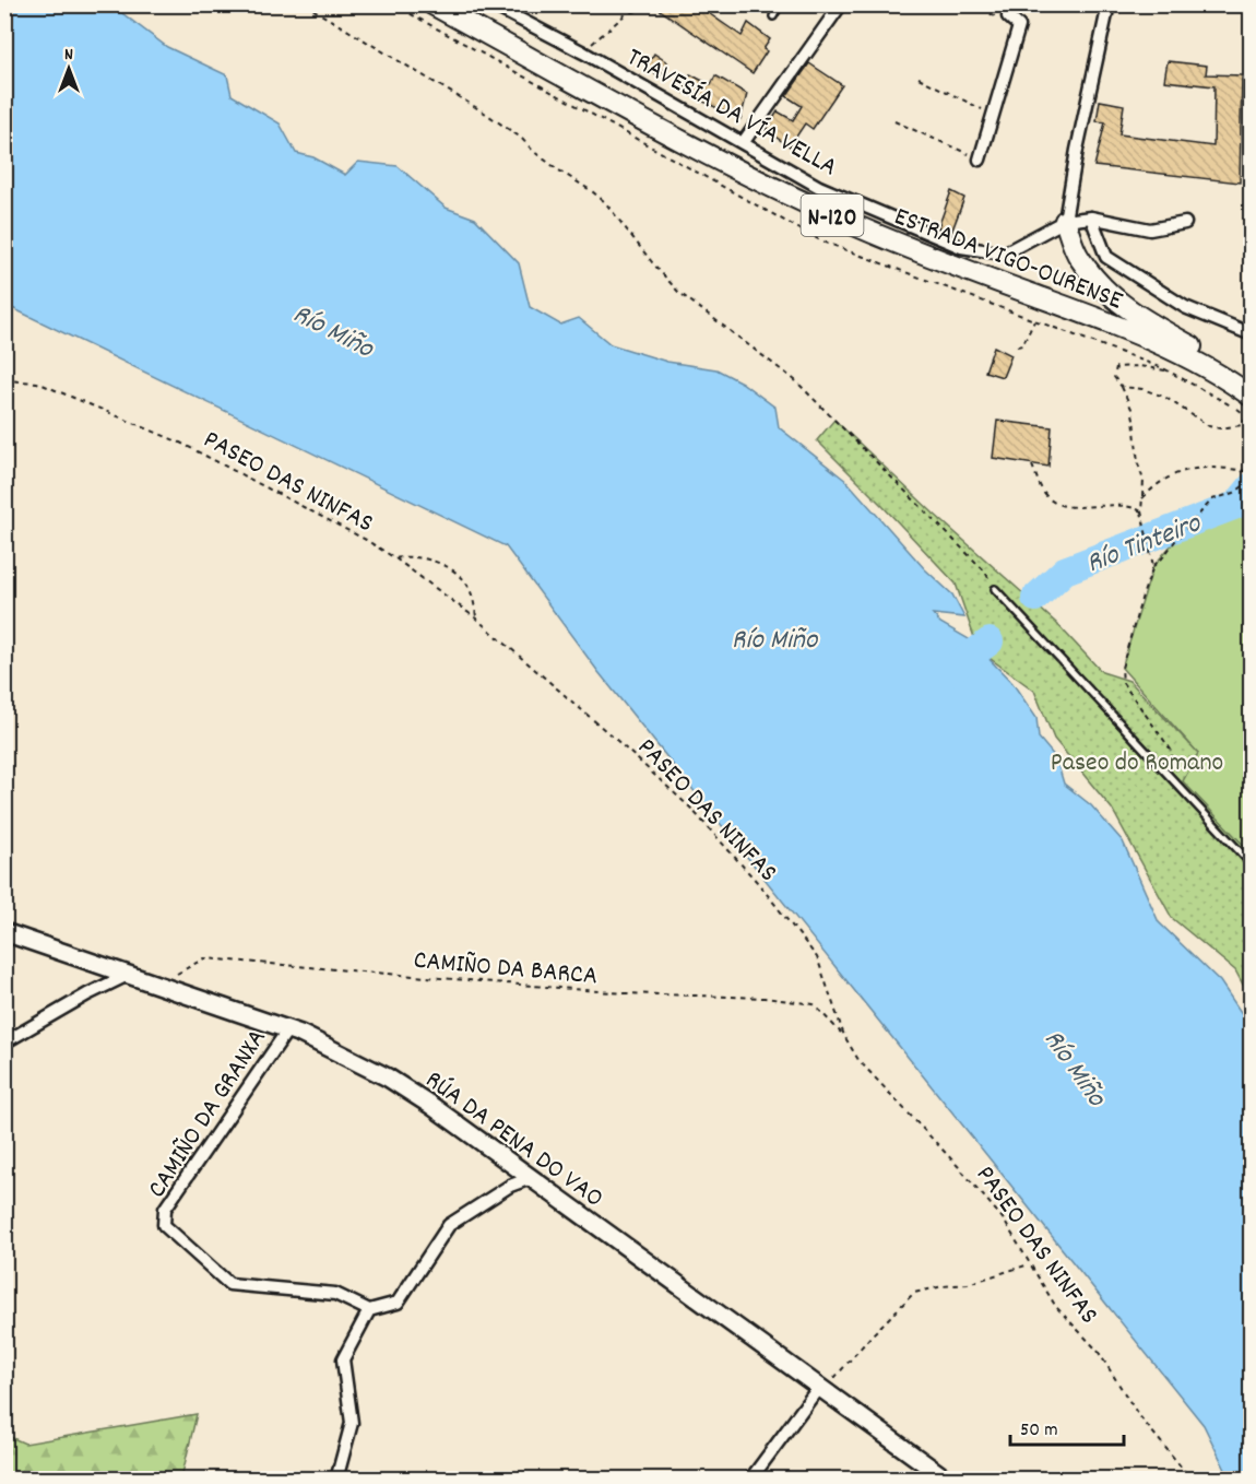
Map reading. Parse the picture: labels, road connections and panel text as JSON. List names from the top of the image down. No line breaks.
{"streets":{"highway":["N-120","ESTRADA VIGO-OURENSE"],"main road":["RÚA DA PENA DO VAO"],"street":["TRAVESÍA DA VÍA VELLA","CAMIÑO DA GRANXA"],"path":["PASEO DAS NINFAS","CAMIÑO DA BARCA"]},"crossings":[["PASEO DAS NINFAS","CAMIÑO DA BARCA"],["CAMIÑO DA BARCA","RÚA DA PENA DO VAO"],["CAMIÑO DA GRANXA","RÚA DA PENA DO VAO"]],"water":["Río Miño","Río Tinteiro"],"parks":["Paseo do Romano"],"scale_bar":"50 m","north":"top"}
